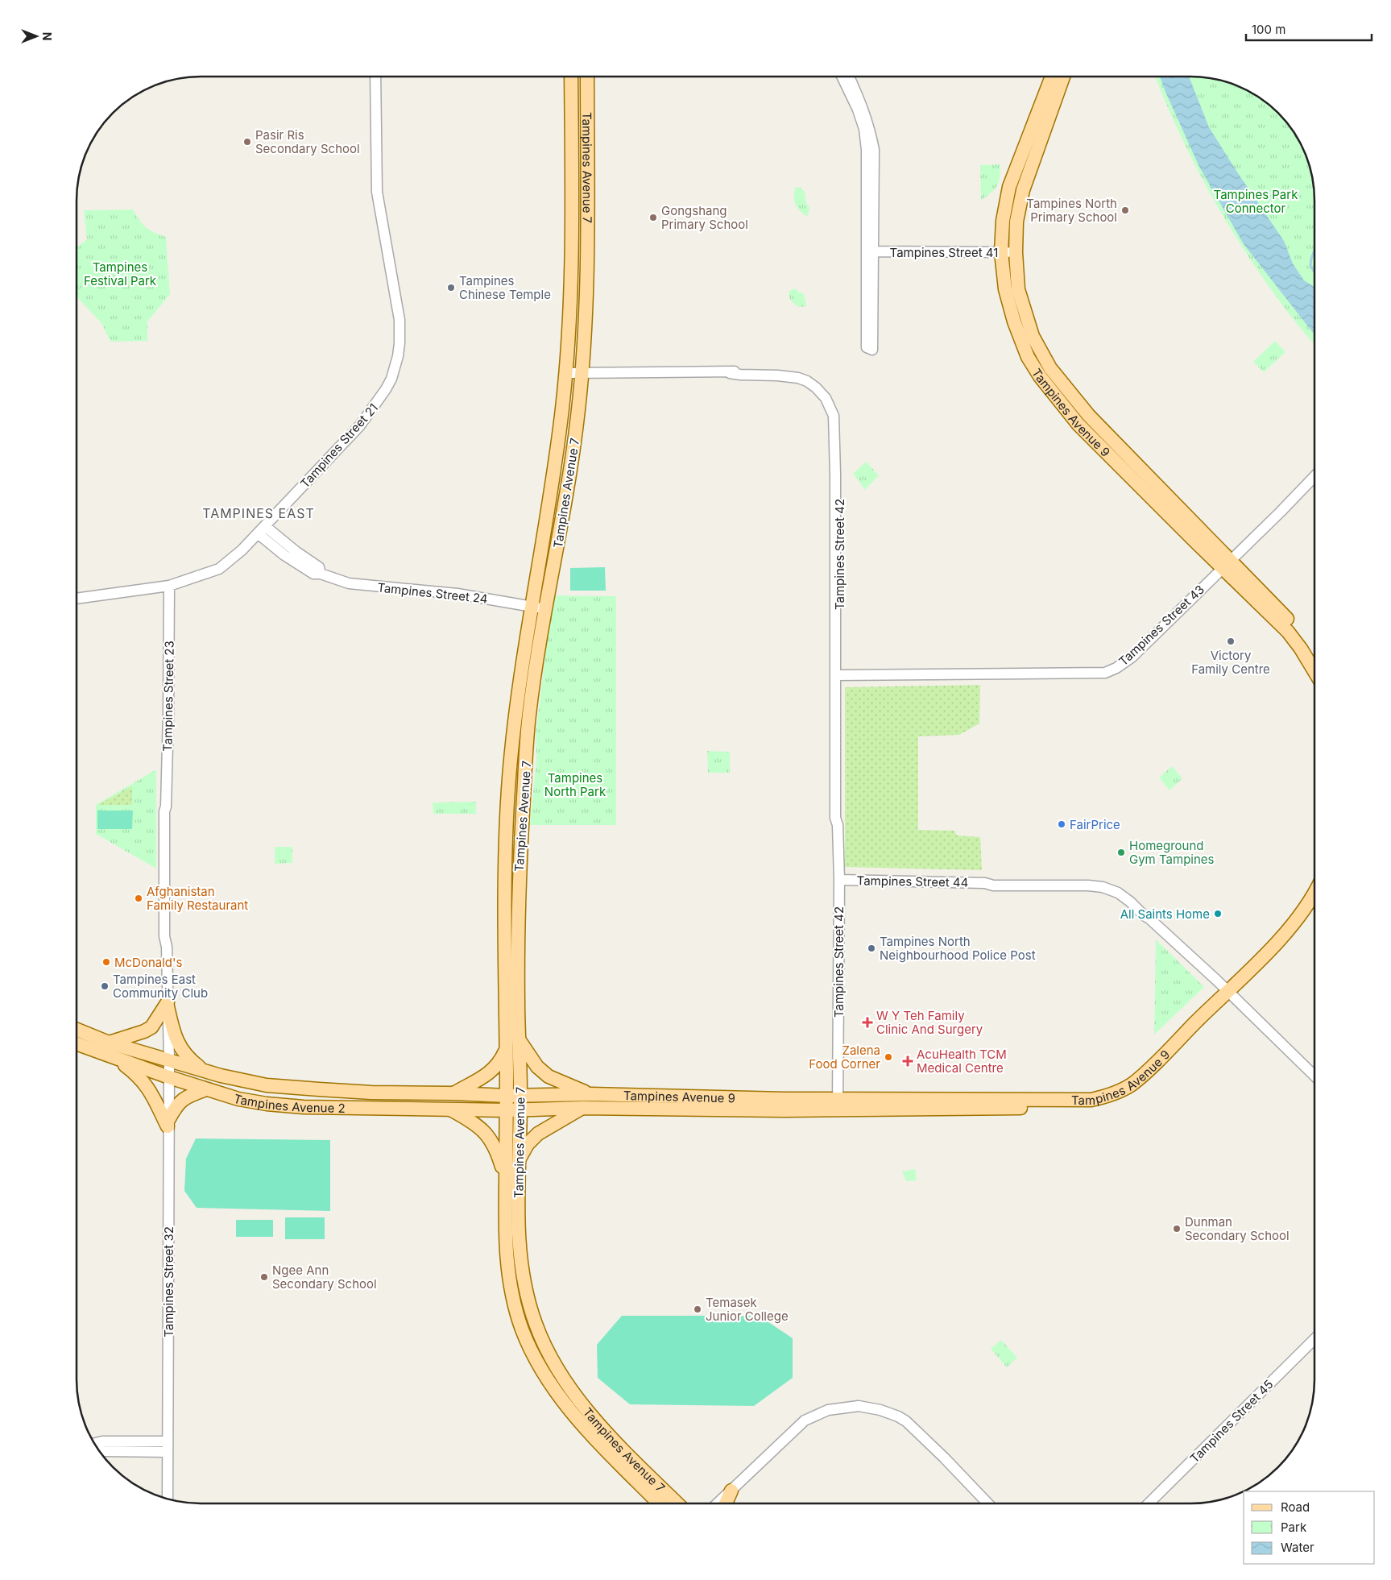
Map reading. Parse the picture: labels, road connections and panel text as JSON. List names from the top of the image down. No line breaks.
{"streets":{"main road":["Tampines Avenue 7","Tampines Avenue 9","Tampines Avenue 2"],"street":["Tampines Street 41","Tampines Street 21","Tampines Street 42","Tampines Street 24","Tampines Street 43","Tampines Street 23","Tampines Street 44","Tampines Street 32","Tampines Street 45"]},"crossings":[["Tampines Avenue 7","Tampines Avenue 9"],["Tampines Avenue 7","Tampines Street 42"],["Tampines Avenue 7","Tampines Street 24"],["Tampines Avenue 7","Tampines Avenue 2"],["Tampines Street 41","Tampines Avenue 9"],["Tampines Avenue 9","Tampines Street 42"],["Tampines Avenue 9","Tampines Street 43"],["Tampines Avenue 9","Tampines Street 44"],["Tampines Avenue 9","Tampines Avenue 2"],["Tampines Street 21","Tampines Street 24"],["Tampines Street 21","Tampines Street 23"],["Tampines Street 42","Tampines Street 43"],["Tampines Street 42","Tampines Street 44"],["Tampines Street 23","Tampines Avenue 2"],["Tampines Street 23","Tampines Street 32"],["Tampines Avenue 2","Tampines Street 32"]],"districts":["TAMPINES EAST"],"parks":["Tampines Park Connector","Tampines Festival Park","Tampines North Park"],"places":{"other":["Pasir Ris Secondary School","Tampines North Primary School","Gongshang Primary School","Tampines Chinese Temple","Victory Family Centre","FairPrice","Homeground Gym Tampines","Afghanistan Family Restaurant","All Saints Home","Tampines North Neighbourhood Police Post","McDonald's","Tampines East Community Club","Zalena Food Corner","Dunman Secondary School","Ngee Ann Secondary School","Temasek Junior College"],"health":["W Y Teh Family Clinic And Surgery","AcuHealth TCM Medical Centre"]},"legend":["Road","Park","Water"],"scale_bar":"100 m","north":"right"}
